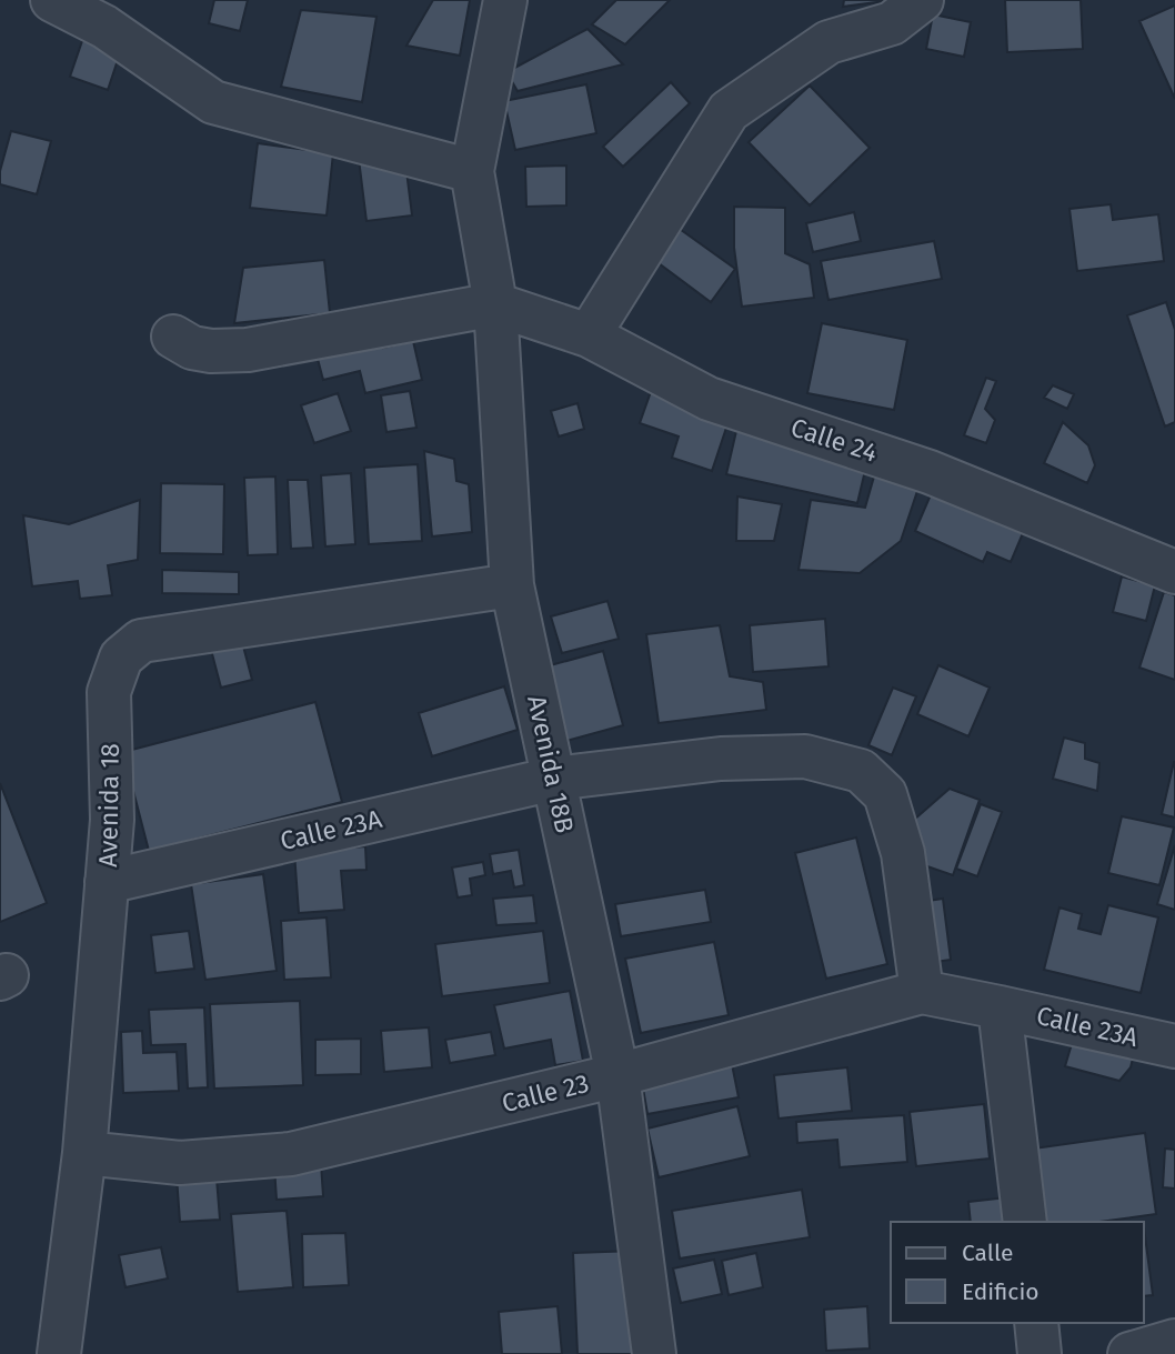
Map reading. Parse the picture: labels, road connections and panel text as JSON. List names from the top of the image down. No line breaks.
{"streets":{"street":["Calle 24","Avenida 18B","Avenida 18","Calle 23A","Calle 23"]},"crossings":[["Calle 24","Avenida 18B"],["Avenida 18B","Avenida 18"],["Avenida 18B","Calle 23A"],["Avenida 18B","Calle 23"],["Avenida 18","Calle 23A"],["Avenida 18","Calle 23"],["Calle 23A","Calle 23"]],"legend":["Calle","Edificio"]}
